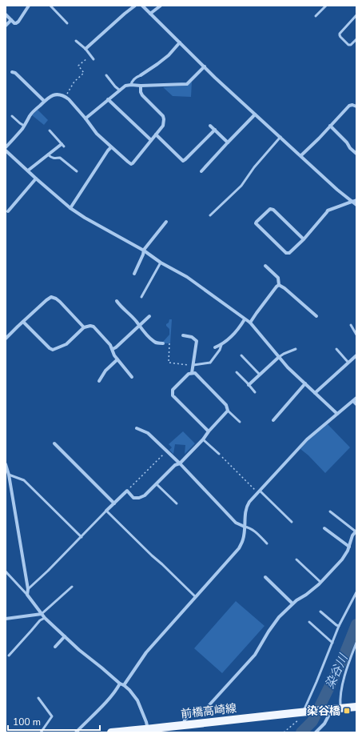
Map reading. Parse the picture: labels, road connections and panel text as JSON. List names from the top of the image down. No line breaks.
{"streets":{"main road":["前橋高崎線"]},"water":["染谷川"],"places":{"transit":["染谷橋"]},"scale_bar":"100 m"}
